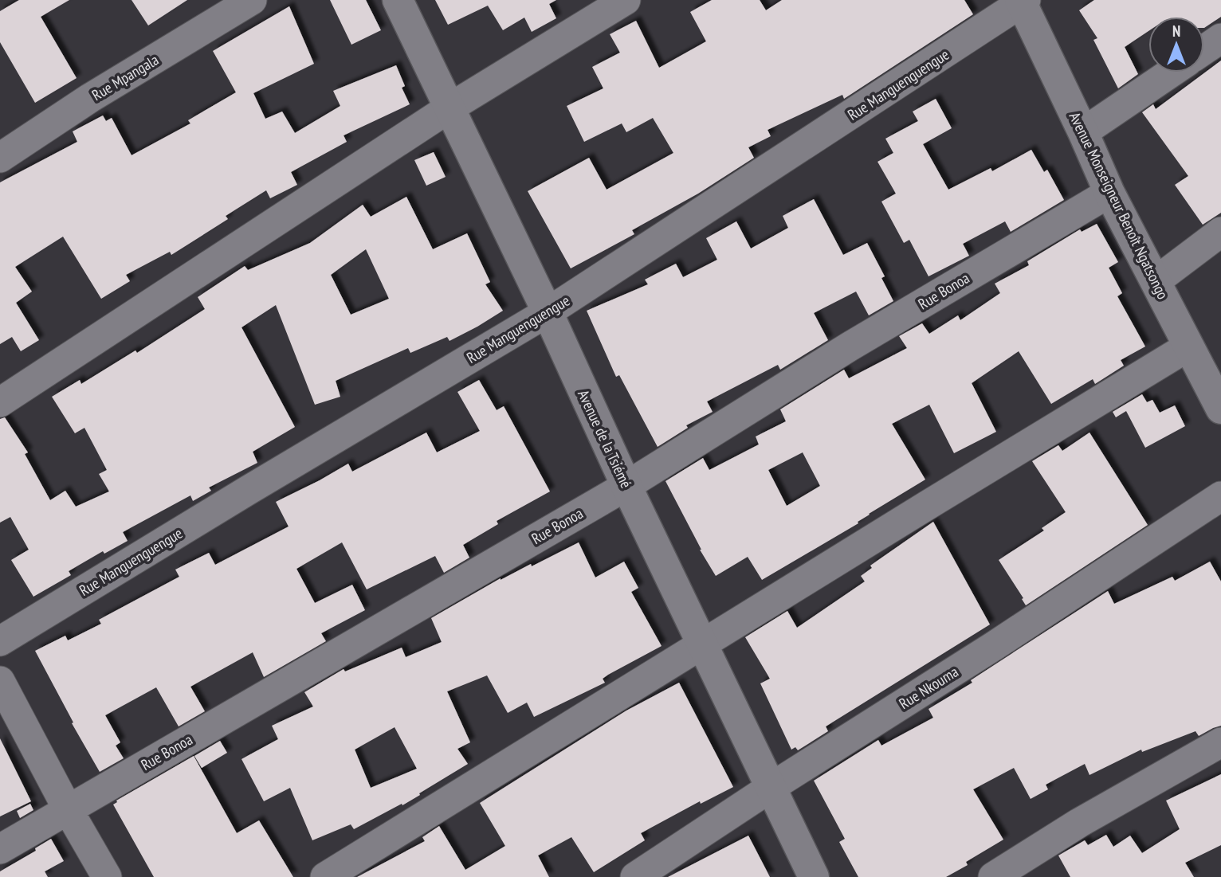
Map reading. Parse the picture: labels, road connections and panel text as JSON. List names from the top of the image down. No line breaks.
{"streets":{"main road":["Avenue Monseigneur Benoît Ngatsongo","Avenue de la Tsiémé"],"street":["Rue Mpangala","Rue Manguenguengue","Rue Bonoa","Rue Nkouma"]},"crossings":[["Rue Manguenguengue","Avenue Monseigneur Benoît Ngatsongo"],["Rue Manguenguengue","Avenue de la Tsiémé"],["Avenue Monseigneur Benoît Ngatsongo","Rue Bonoa"],["Rue Bonoa","Avenue de la Tsiémé"],["Avenue de la Tsiémé","Rue Nkouma"]],"north":"top"}
